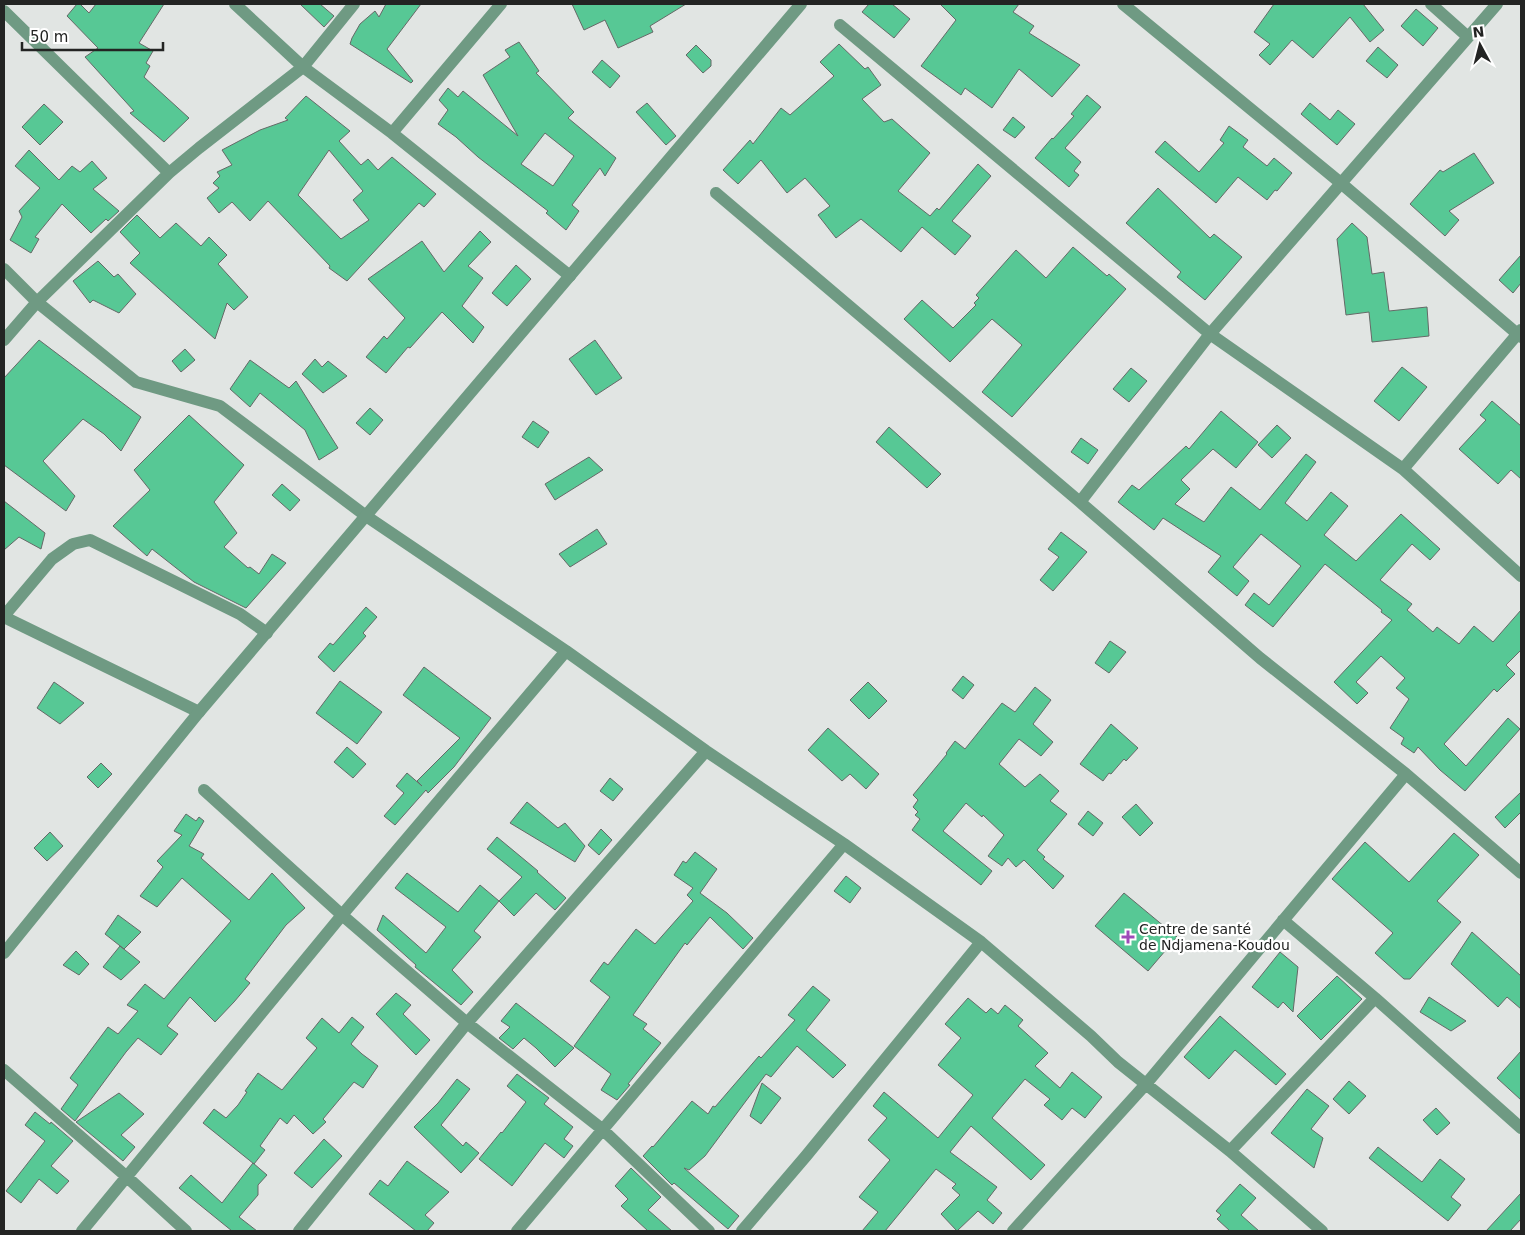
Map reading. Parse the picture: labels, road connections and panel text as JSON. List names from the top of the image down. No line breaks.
{"places":{"health":["Centre de santé de Ndjamena-Koudou"]},"scale_bar":"50 m","north":"top"}
